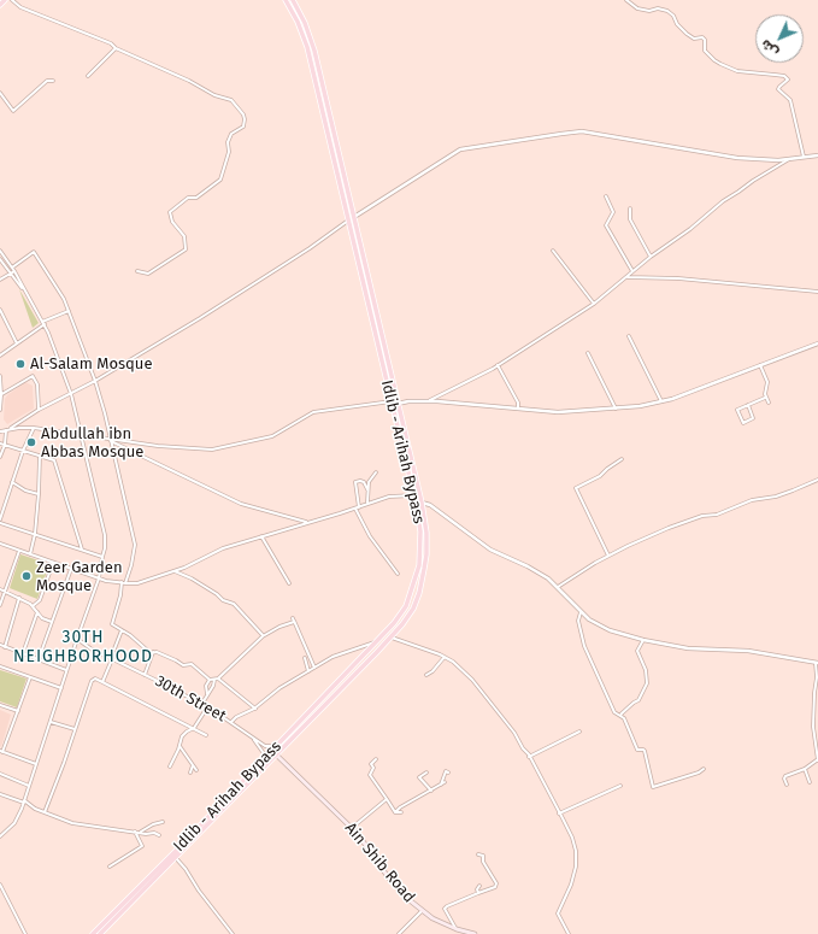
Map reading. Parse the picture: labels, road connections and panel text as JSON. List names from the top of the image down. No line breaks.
{"streets":{"main road":["Idlib - Arihah Bypass","Ain Shib Road"],"street":["30th Street"]},"crossings":[["Idlib - Arihah Bypass","30th Street"],["Idlib - Arihah Bypass","Ain Shib Road"]],"districts":["30TH NEIGHBORHOOD"],"places":["Al-Salam Mosque","Abdullah ibn Abbas Mosque","Zeer Garden Mosque"],"north":"bottom left"}
